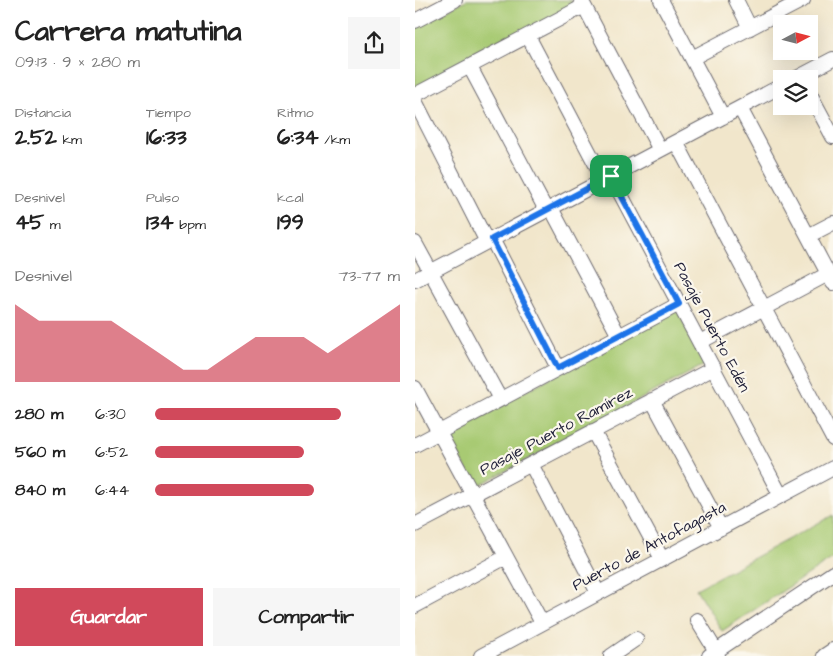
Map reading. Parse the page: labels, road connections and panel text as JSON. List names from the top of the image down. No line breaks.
{"streets":{"street":["Pasaje Puerto Edén","Pasaje Puerto Ramírez","Puerto de Antofagasta"]},"crossings":[["Pasaje Puerto Edén","Pasaje Puerto Ramírez"],["Pasaje Puerto Edén","Puerto de Antofagasta"]],"north":"right","page":{"heading":["Carrera matutina","09:13 · 9 × 280 m"],"stats":[["Distancia","2.52 km"],["Tiempo","16:33"],["Ritmo","6:34 /km"],["Desnivel","45 m"],["Pulso","134 bpm"],["kcal","199"]],"chart":["Desnivel","73–77 m"],"list":[{"name":"280 m","note":"6:30"},{"name":"560 m","note":"6:52"},{"name":"840 m","note":"6:44"}],"buttons":["Guardar","Compartir"]}}
